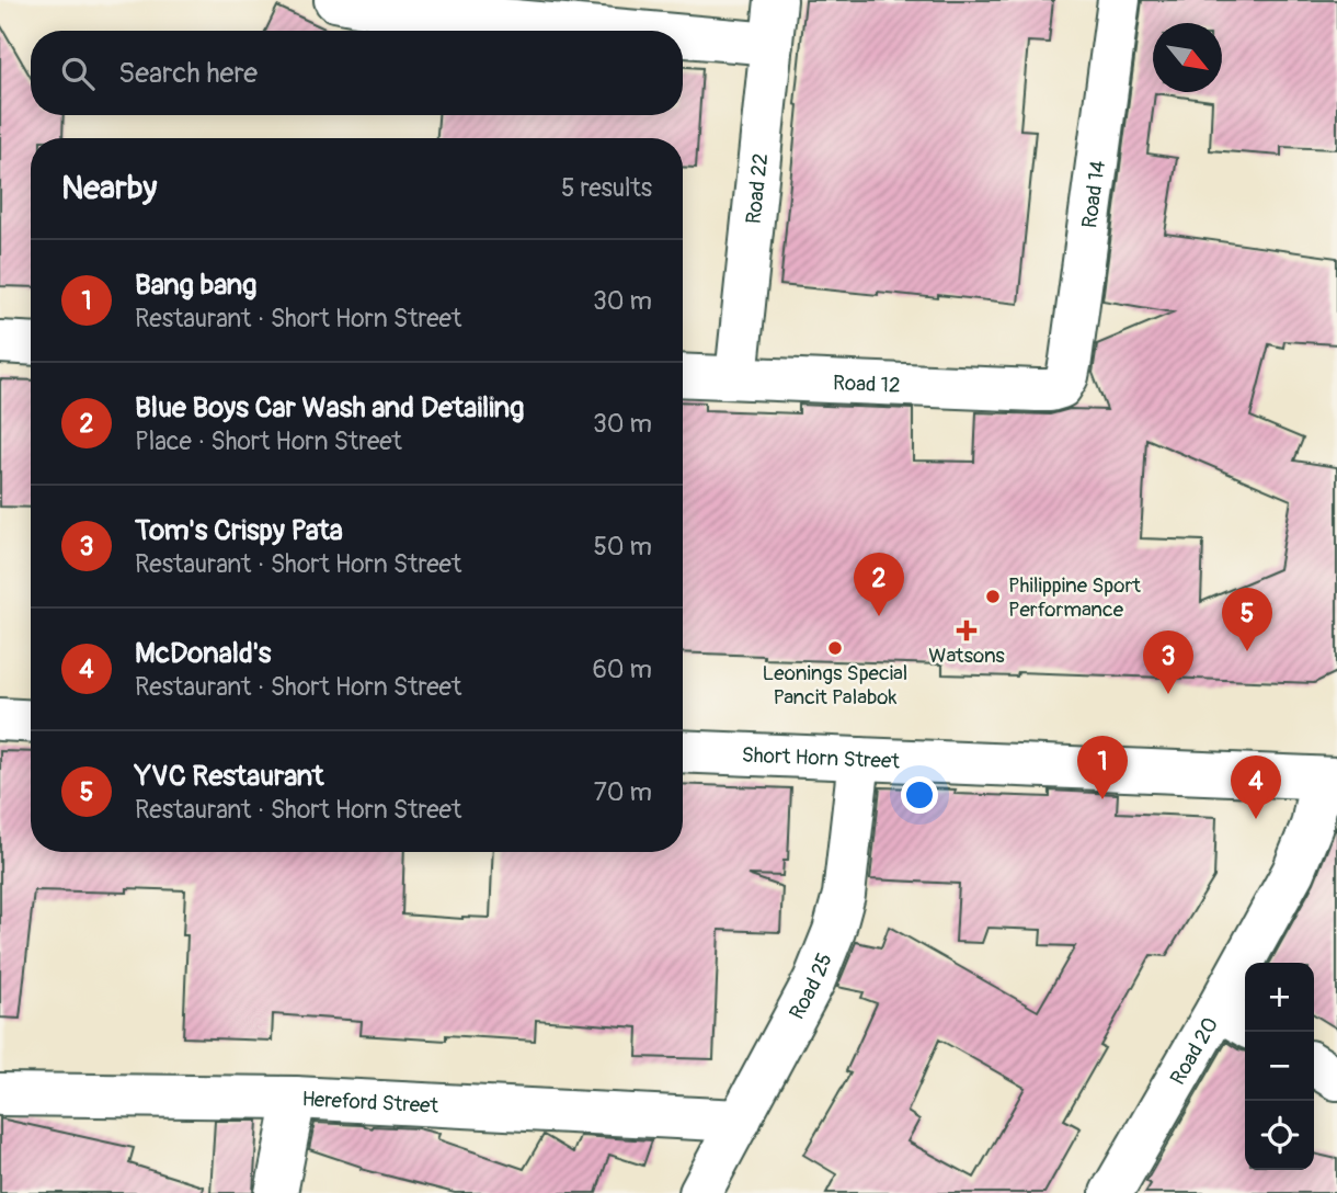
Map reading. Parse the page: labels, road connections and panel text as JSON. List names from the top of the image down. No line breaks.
{"streets":{"street":["Road 22","Road 14","Road 12","Short Horn Street","Road 25","Road 20","Hereford Street"]},"crossings":[["Road 22","Road 12"],["Road 14","Road 12"],["Short Horn Street","Road 25"],["Short Horn Street","Road 20"],["Road 25","Hereford Street"]],"places":{"other":["Philippine Sport Performance","Leonings Special Pancit Palabok"],"health":["Watsons"]},"north":"bottom right","page":{"search":"Search here","heading":["Nearby","5 results"],"list":[{"mark":"1","name":"Bang bang","note":"Restaurant · Short Horn Street","value":"30 m"},{"mark":"2","name":"Blue Boys Car Wash and Detailing","note":"Place · Short Horn Street","value":"30 m"},{"mark":"3","name":"Tom's Crispy Pata","note":"Restaurant · Short Horn Street","value":"50 m"},{"mark":"4","name":"McDonald's","note":"Restaurant · Short Horn Street","value":"60 m"},{"mark":"5","name":"YVC Restaurant","note":"Restaurant · Short Horn Street","value":"70 m"}],"pins":["2","5","3","1","4"],"map_buttons":["+","−"]}}
